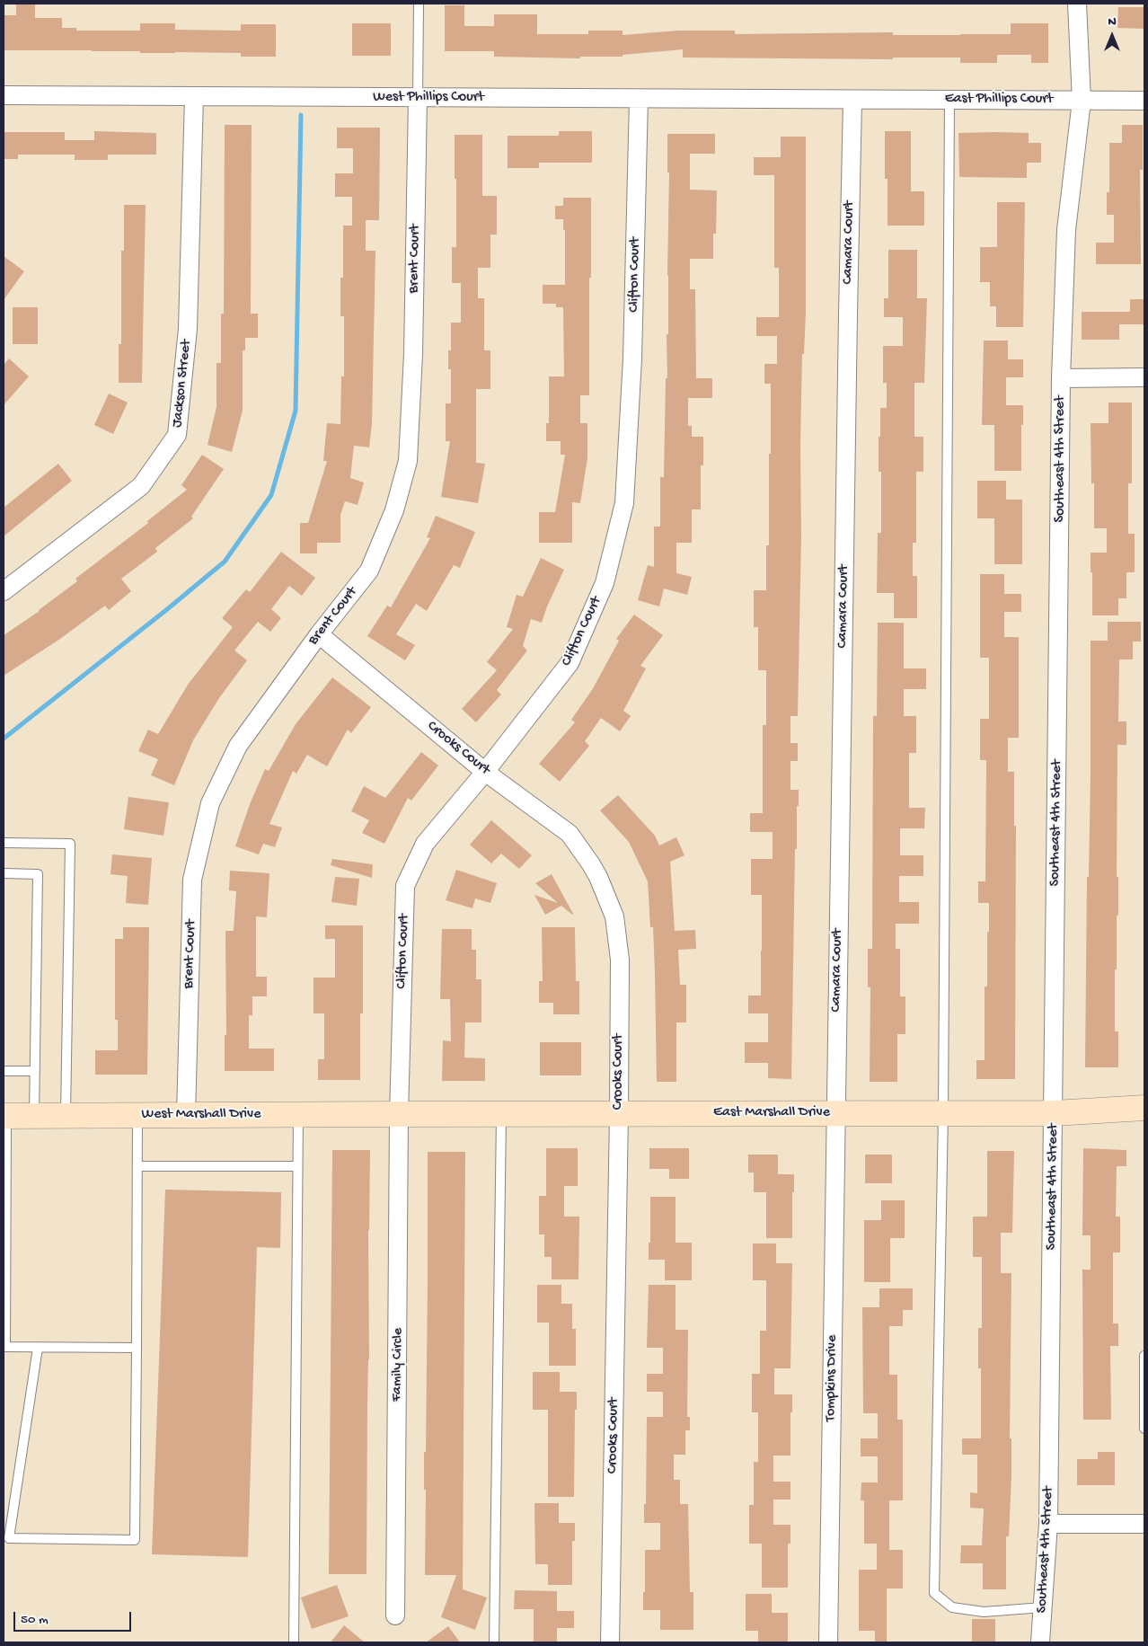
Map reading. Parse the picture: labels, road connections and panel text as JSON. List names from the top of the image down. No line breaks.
{"streets":{"main road":["East Marshall Drive","West Marshall Drive"],"street":["West Phillips Court","East Phillips Court","Camara Court","Brent Court","Clifton Court","Jackson Street","Southeast 4th Street","Crooks Court","Family Circle","Tompkins Drive"]},"crossings":[["West Phillips Court","East Phillips Court"],["West Phillips Court","Camara Court"],["West Phillips Court","Brent Court"],["West Phillips Court","Clifton Court"],["West Phillips Court","Jackson Street"],["East Phillips Court","Camara Court"],["East Phillips Court","Southeast 4th Street"],["Camara Court","East Marshall Drive"],["Camara Court","Tompkins Drive"],["Brent Court","Crooks Court"],["Brent Court","West Marshall Drive"],["Clifton Court","Crooks Court"],["Clifton Court","East Marshall Drive"],["Clifton Court","West Marshall Drive"],["Clifton Court","Family Circle"],["Southeast 4th Street","East Marshall Drive"],["Crooks Court","East Marshall Drive"],["East Marshall Drive","West Marshall Drive"],["East Marshall Drive","Family Circle"],["East Marshall Drive","Tompkins Drive"],["West Marshall Drive","Family Circle"]],"scale_bar":"50 m","north":"top"}
